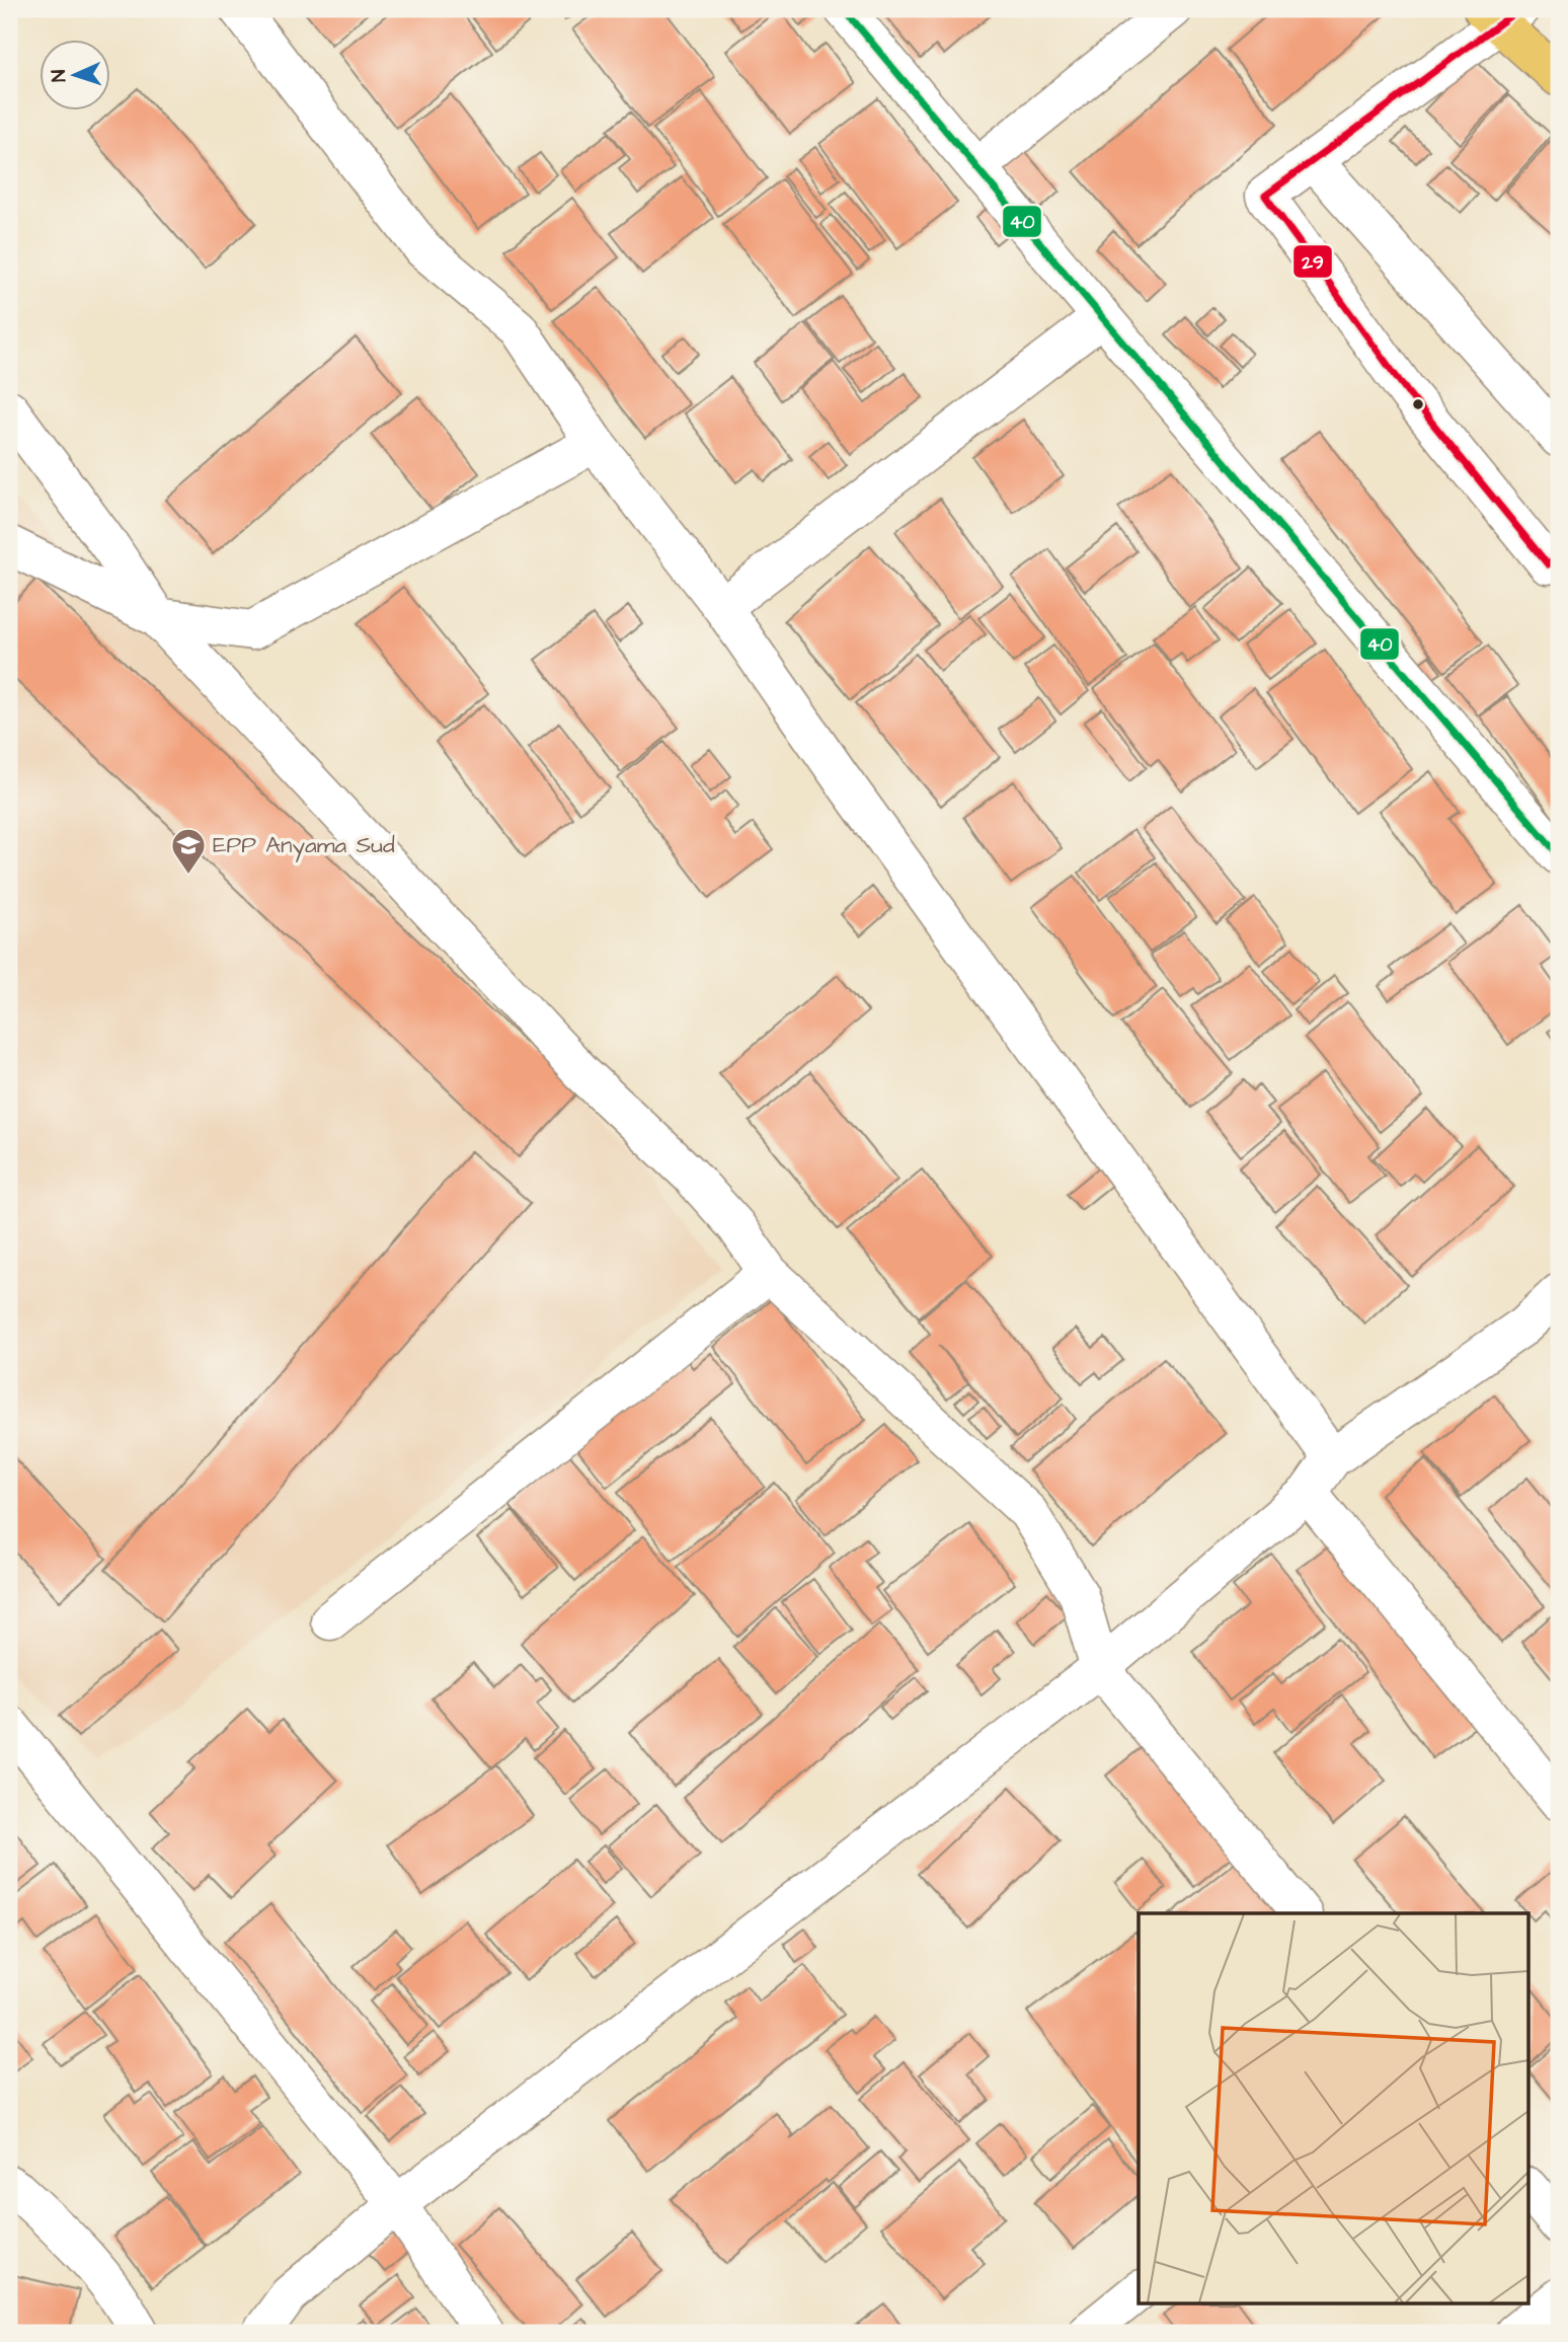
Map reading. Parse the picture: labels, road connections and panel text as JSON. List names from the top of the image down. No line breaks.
{"places":{"school or university":["EPP Anyama Sud"]},"lines":["transit line 29","transit line 40"],"north":"left"}
